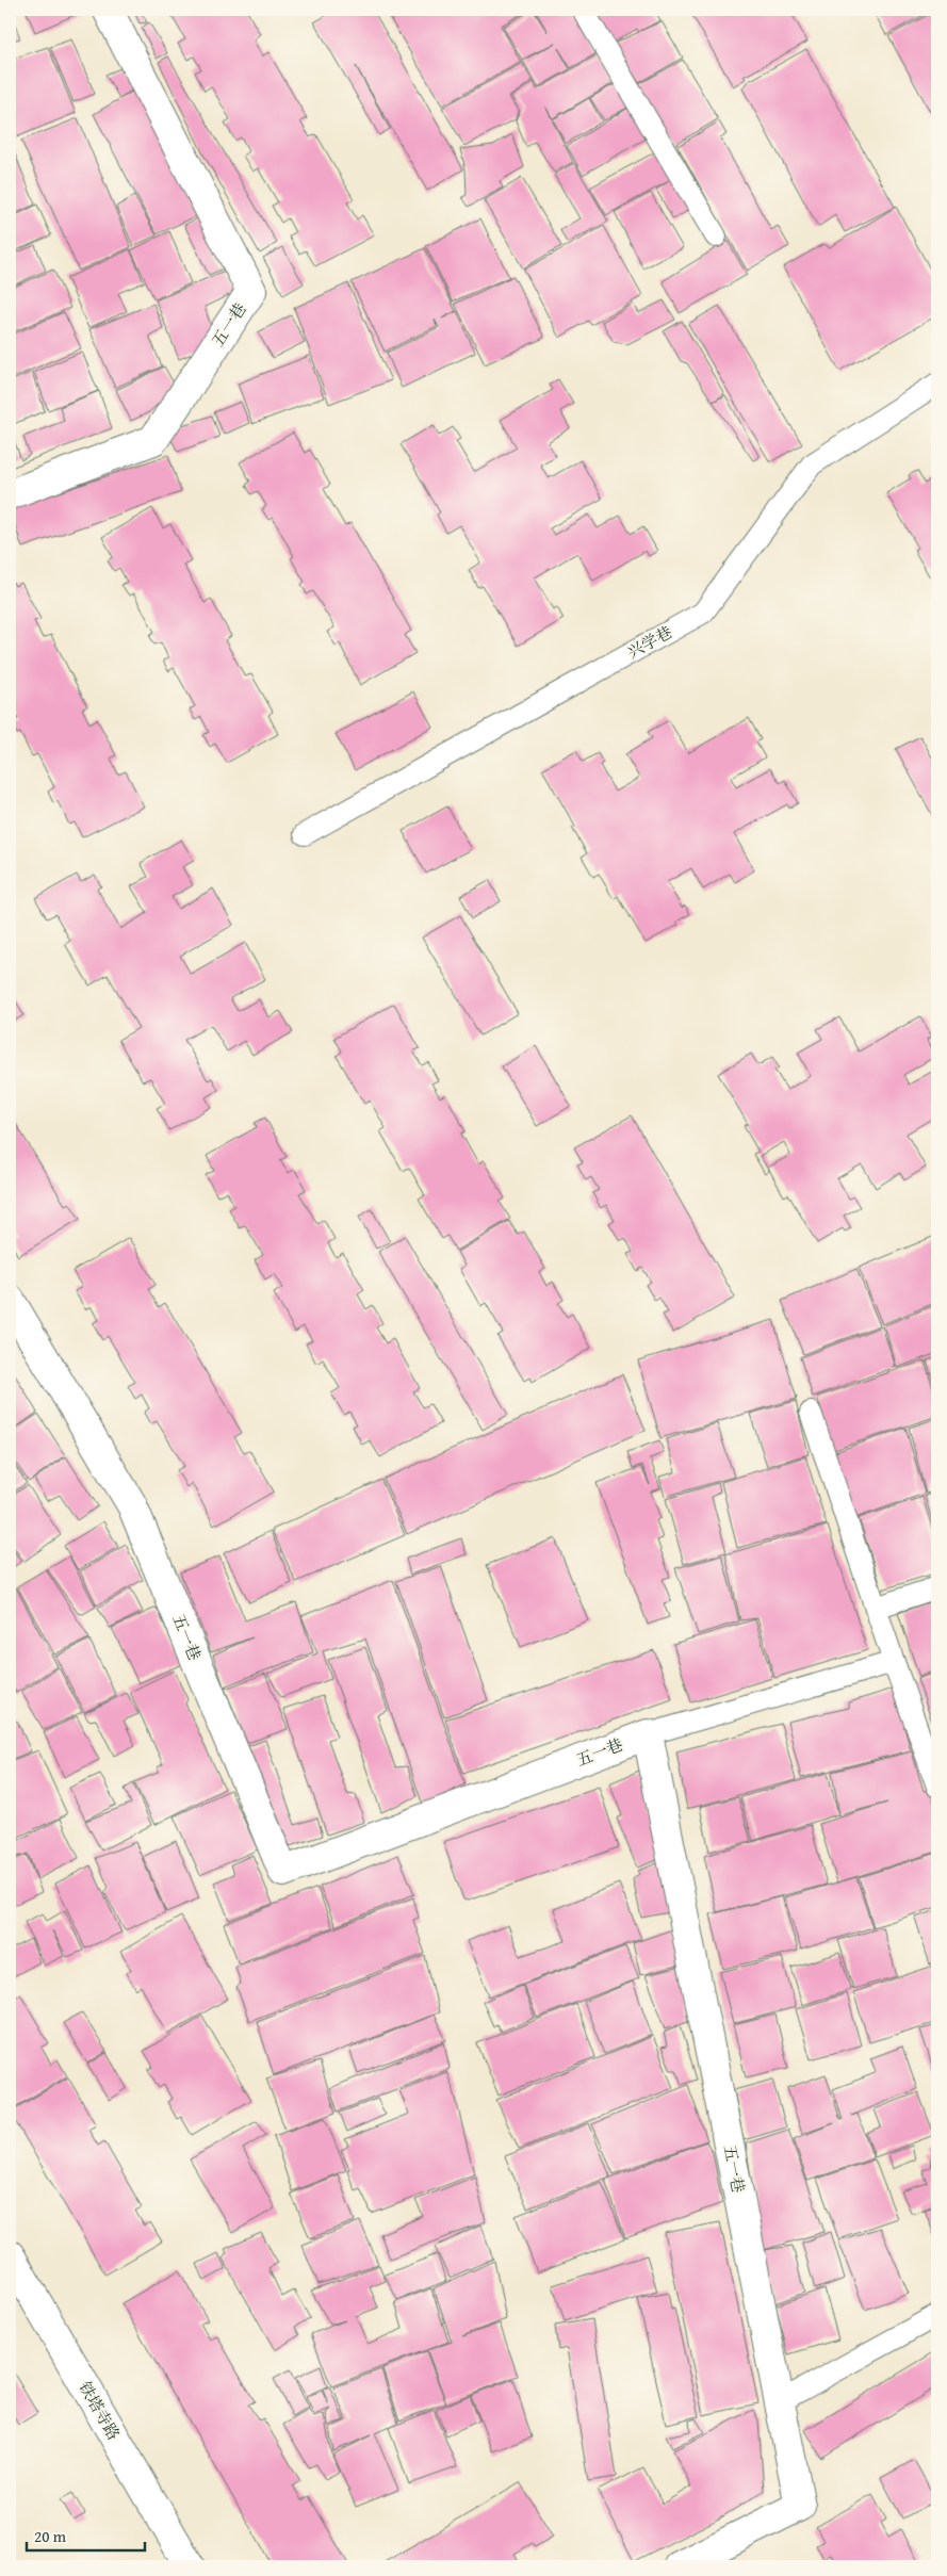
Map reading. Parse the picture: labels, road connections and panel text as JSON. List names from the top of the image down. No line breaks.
{"streets":{"street":["五一巷","铁塔寺路"],"lane":["兴学巷"]},"scale_bar":"20 m"}
